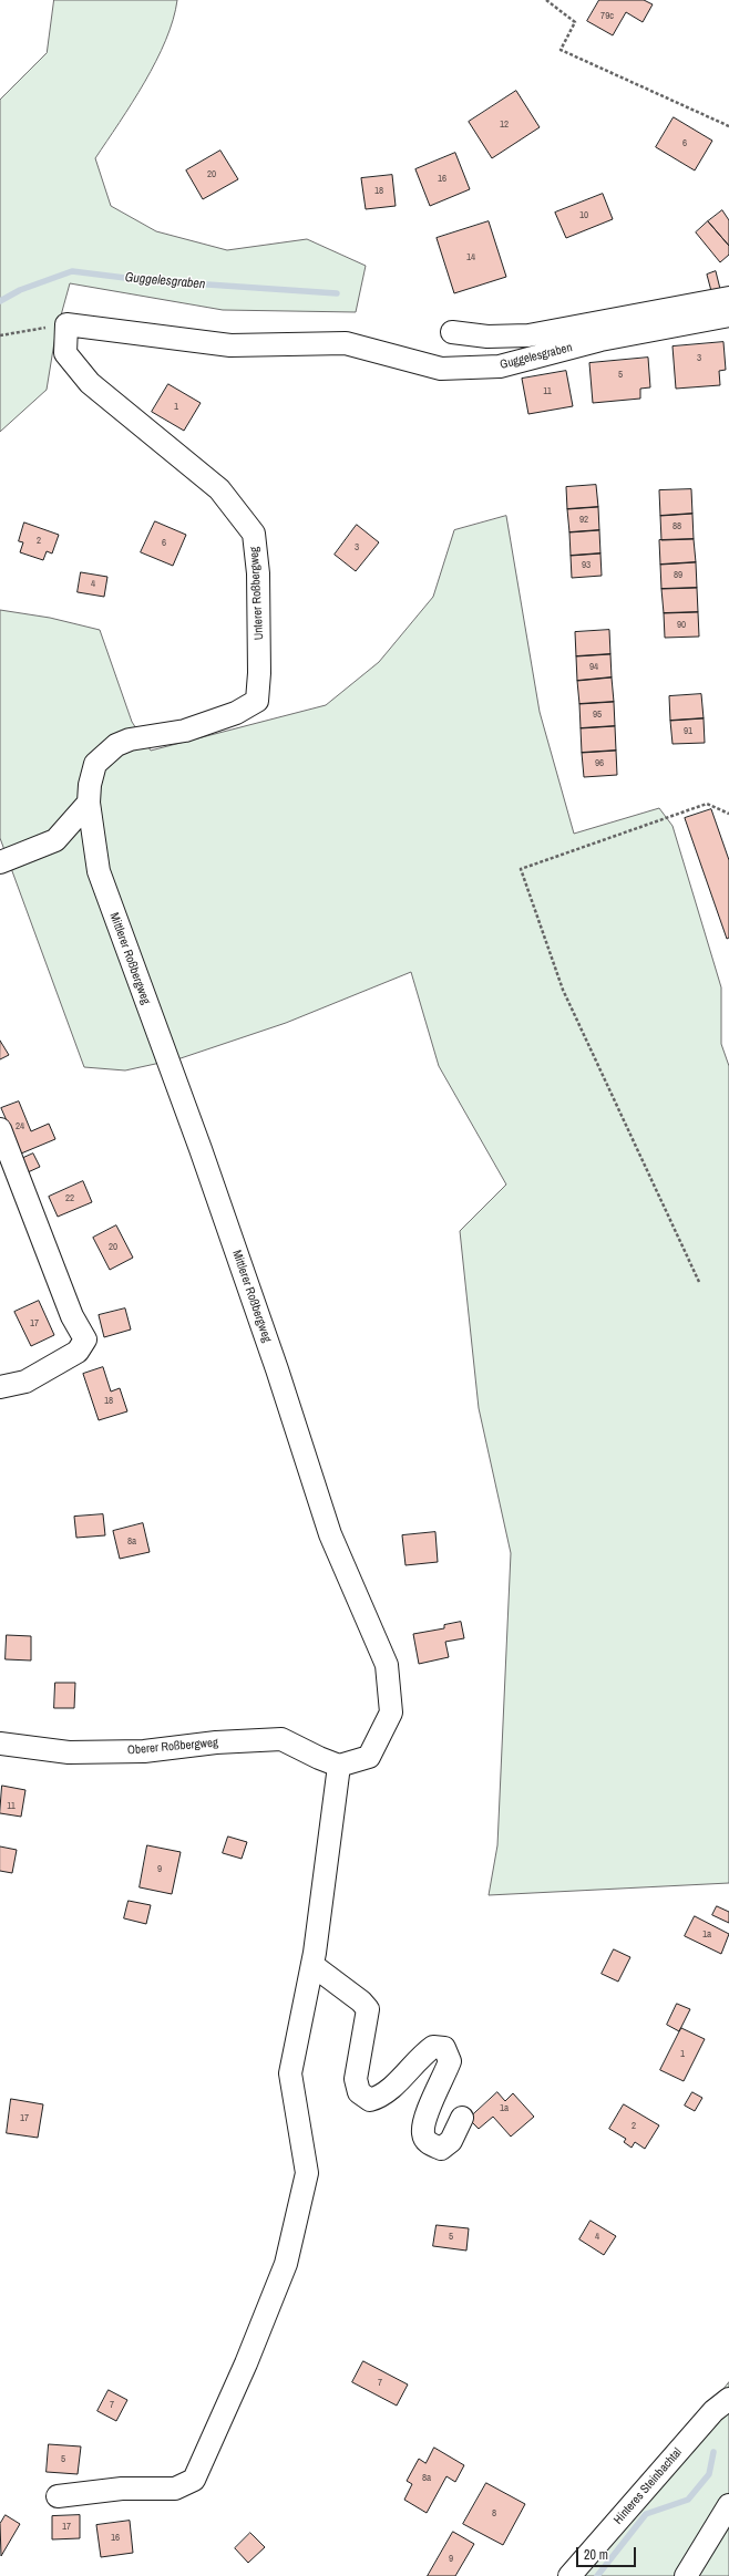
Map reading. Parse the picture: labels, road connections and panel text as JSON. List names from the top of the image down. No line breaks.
{"streets":{"street":["Guggelesgraben","Unterer Roßbergweg","Mittlerer Roßbergweg","Oberer Roßbergweg","Hinteres Steinbachtal"]},"crossings":[["Guggelesgraben","Unterer Roßbergweg"],["Unterer Roßbergweg","Mittlerer Roßbergweg"],["Mittlerer Roßbergweg","Oberer Roßbergweg"]],"water":["Guggelesgraben"],"house_numbers":["79c","12","6","20","16","18","10","14","3","5","11","1","92","88","2","6","3","93","89","4","90","94","95","91","96","24","22","20","17","18","8a","11","9","1a","1","1a","17","2","5","4","7","7","5","8a","8","17","16","9"],"scale_bar":"20 m"}
